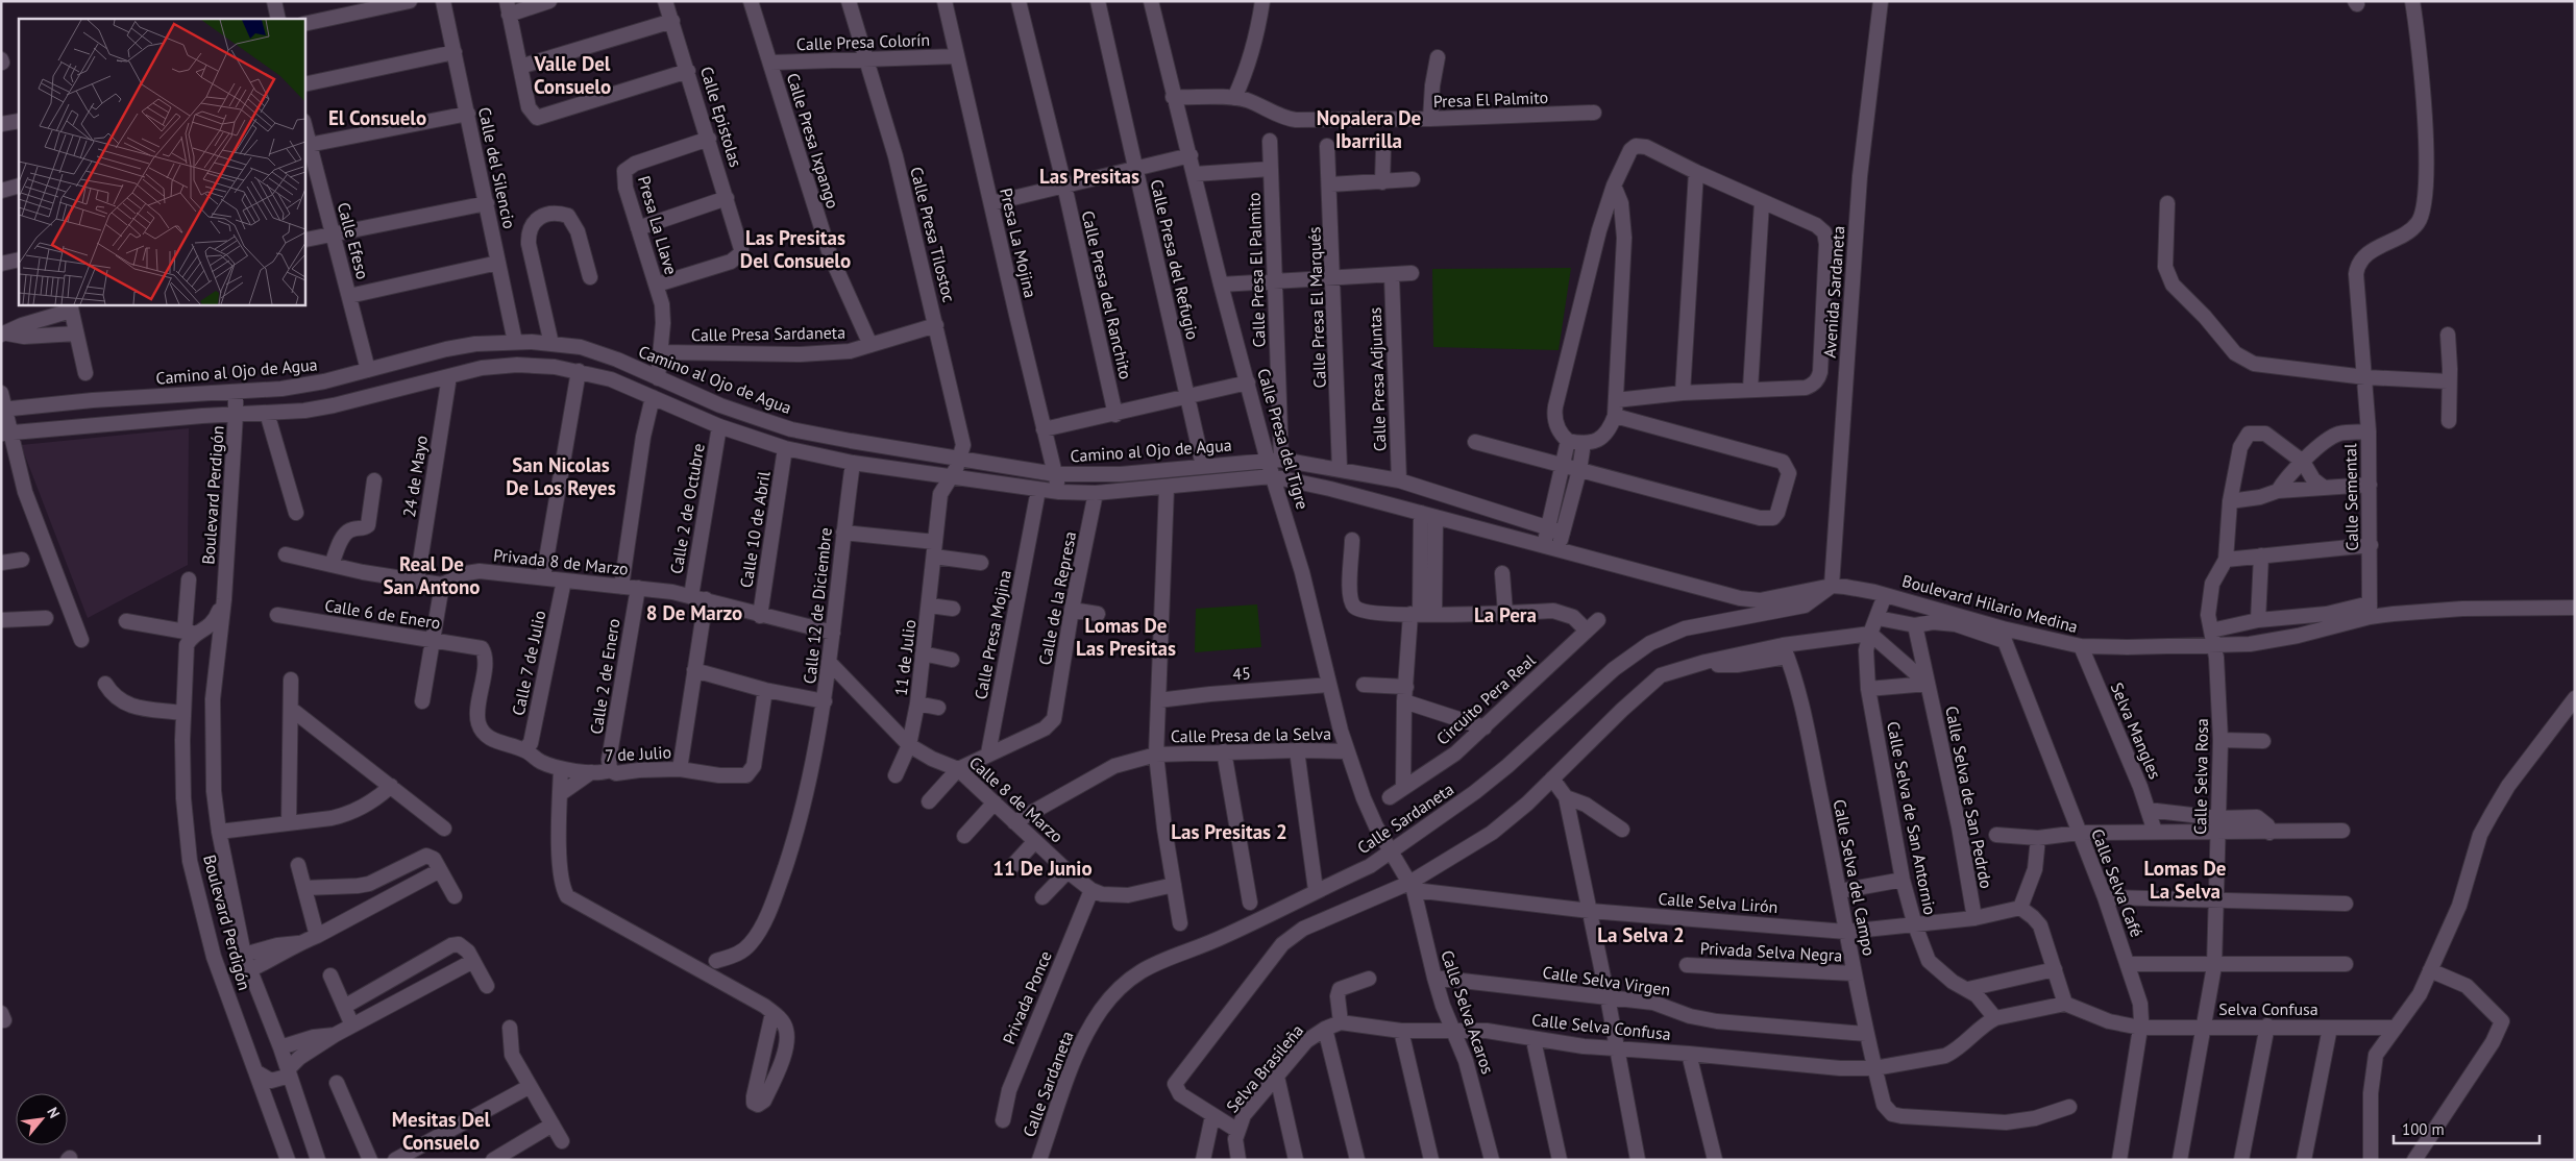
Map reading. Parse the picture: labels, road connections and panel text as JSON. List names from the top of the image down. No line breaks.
{"streets":{"street":["Calle Presa Colorín","Presa El Palmito","Calle Epistolas","Calle Presa Ixpango","Calle del Silencio","Presa La Llave","Calle Presa Tilostoc","Calle Efeso","Presa La Mojina","Calle Presa del Refugio","Calle Presa El Palmito","Avenida Sardaneta","Calle Presa del Ranchito","Calle Presa El Marqués","Calle Presa Sardaneta","Camino al Ojo de Agua","Calle Presa Adjuntas","Calle Presa del Tigre","24 de Mayo","Boulevard Perdigón","Calle Semental","Calle 2 de Octubre","Calle 10 de Abril","Privada 8 de Marzo","Calle de la Represa","Boulevard Hilario Medina","Calle 12 de Diciembre","Calle 6 de Enero","Calle Presa Mojina","11 de Julio","Calle 7 de Julio","45","Calle 2 de Enero","Circuito Pera Real","Selva Mangles","Calle Presa de la Selva","7 de Julio","Calle Selva Rosa","Calle Selva de San Pedrdo","Calle 8 de Marzo","Calle Sardaneta","Calle Selva de San Antornio","Calle Selva del Campo","Calle Selva Café","Calle Selva Lirón","Privada Selva Negra","Calle Selva Virgen","Privada Ponce","Selva Confusa","Calle Selva Acaros","Calle Selva Confusa","Selva Brasileña"]},"crossings":[["Calle Presa Colorín","Calle Presa Ixpango"],["Calle Presa Colorín","Calle Presa Tilostoc"],["Calle Presa Colorín","Presa La Mojina"],["Presa El Palmito","Calle Presa del Tigre"],["Calle Epistolas","Presa La Llave"],["Calle Presa Ixpango","Calle Presa Sardaneta"],["Calle del Silencio","Camino al Ojo de Agua"],["Presa La Llave","Calle Presa Sardaneta"],["Presa La Llave","Camino al Ojo de Agua"],["Calle Presa Tilostoc","Calle Presa Sardaneta"],["Calle Presa Tilostoc","Camino al Ojo de Agua"],["Calle Presa Tilostoc","11 de Julio"],["Calle Efeso","Camino al Ojo de Agua"],["Presa La Mojina","Camino al Ojo de Agua"],["Calle Presa del Refugio","Camino al Ojo de Agua"],["Calle Presa El Palmito","Camino al Ojo de Agua"],["Calle Presa El Palmito","Calle Presa del Tigre"],["Avenida Sardaneta","Boulevard Hilario Medina"],["Avenida Sardaneta","Calle Sardaneta"],["Calle Presa El Marqués","Camino al Ojo de Agua"],["Camino al Ojo de Agua","Calle Presa Adjuntas"],["Camino al Ojo de Agua","Calle Presa del Tigre"],["Camino al Ojo de Agua","Boulevard Perdigón"],["Calle Presa del Tigre","45"],["Calle Presa del Tigre","Calle Presa de la Selva"],["Calle Presa del Tigre","Calle Sardaneta"],["Calle Presa del Tigre","Calle Selva Lirón"],["Calle Presa del Tigre","Calle Selva Acaros"],["Calle Presa del Tigre","Selva Brasileña"],["Calle Semental","Boulevard Hilario Medina"],["Calle 2 de Octubre","Privada 8 de Marzo"],["Calle 10 de Abril","Privada 8 de Marzo"],["Privada 8 de Marzo","Calle 12 de Diciembre"],["Privada 8 de Marzo","Calle 7 de Julio"],["Privada 8 de Marzo","Calle 2 de Enero"],["Calle de la Represa","Calle Presa Mojina"],["Boulevard Hilario Medina","Selva Mangles"],["Boulevard Hilario Medina","Calle Selva Rosa"],["Boulevard Hilario Medina","Calle Sardaneta"],["Boulevard Hilario Medina","Calle Selva de San Antornio"],["Boulevard Hilario Medina","Calle Selva Café"],["Calle 12 de Diciembre","Calle 8 de Marzo"],["Calle 6 de Enero","7 de Julio"],["11 de Julio","Calle 8 de Marzo"],["Calle 7 de Julio","7 de Julio"],["Calle 2 de Enero","7 de Julio"],["Calle Presa de la Selva","Calle 8 de Marzo"],["Calle Selva Rosa","Selva Confusa"],["Calle Selva de San Pedrdo","Calle Selva Lirón"],["Calle 8 de Marzo","Privada Ponce"],["Calle Selva de San Antornio","Calle Selva Lirón"],["Calle Selva de San Antornio","Calle Selva Confusa"],["Calle Selva del Campo","Calle Selva Lirón"],["Calle Selva del Campo","Privada Selva Negra"],["Calle Selva del Campo","Calle Selva Virgen"],["Calle Selva del Campo","Calle Selva Confusa"],["Calle Selva Café","Selva Confusa"],["Calle Selva Lirón","Calle Selva Acaros"],["Calle Selva Lirón","Selva Brasileña"],["Calle Selva Virgen","Calle Selva Acaros"],["Calle Selva Acaros","Calle Selva Confusa"],["Calle Selva Acaros","Selva Brasileña"],["Calle Selva Confusa","Selva Brasileña"]],"districts":["Valle Del Consuelo","El Consuelo","Nopalera De Ibarrilla","Las Presitas","Las Presitas Del Consuelo","San Nicolas De Los Reyes","Real De San Antono","8 De Marzo","La Pera","Lomas De Las Presitas","Las Presitas 2","11 De Junio","Lomas De La Selva","La Selva 2","Mesitas Del Consuelo"],"scale_bar":"100 m","north":"top right"}
